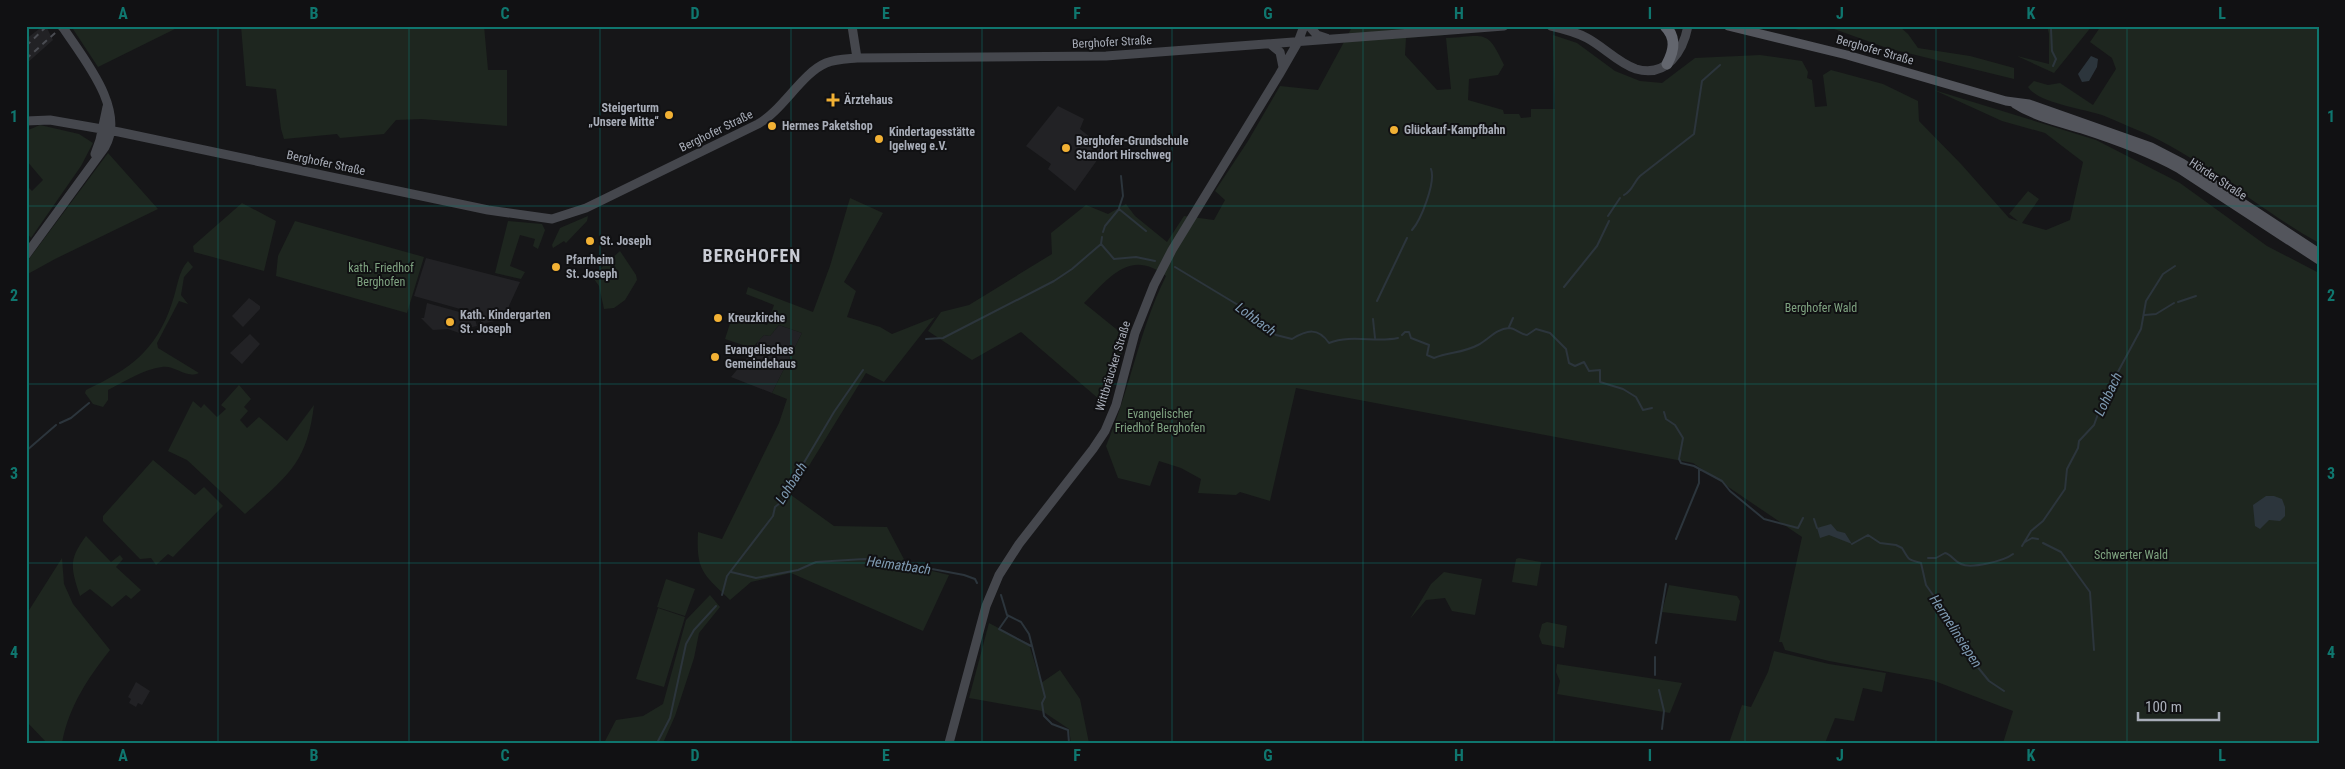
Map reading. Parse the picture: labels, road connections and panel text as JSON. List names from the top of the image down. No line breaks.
{"streets":{"main road":["Berghofer Straße","Hörder Straße","Wittbräucker Straße"]},"crossings":[["Berghofer Straße","Hörder Straße"],["Berghofer Straße","Wittbräucker Straße"]],"districts":["BERGHOFEN"],"water":["Lohbach","Heimatbach","Hermelinsiepen"],"parks":["kath. Friedhof Berghofen","Berghofer Wald","Evangelischer Friedhof Berghofen","Schwerter Wald"],"places":{"health":["Ärztehaus"],"other":["Steigerturm „Unsere Mitte“","Hermes Paketshop","Glückauf-Kampfbahn","Kindertagesstätte Igelweg e.V.","Berghofer-Grundschule Standort Hirschweg","St. Joseph","Pfarrheim St. Joseph","Kreuzkirche","Kath. Kindergarten St. Joseph","Evangelisches Gemeindehaus"]},"scale_bar":"100 m","grid":{"columns":["A","B","C","D","E","F","G","H","I","J","K","L"],"rows":["1","2","3","4"]}}
